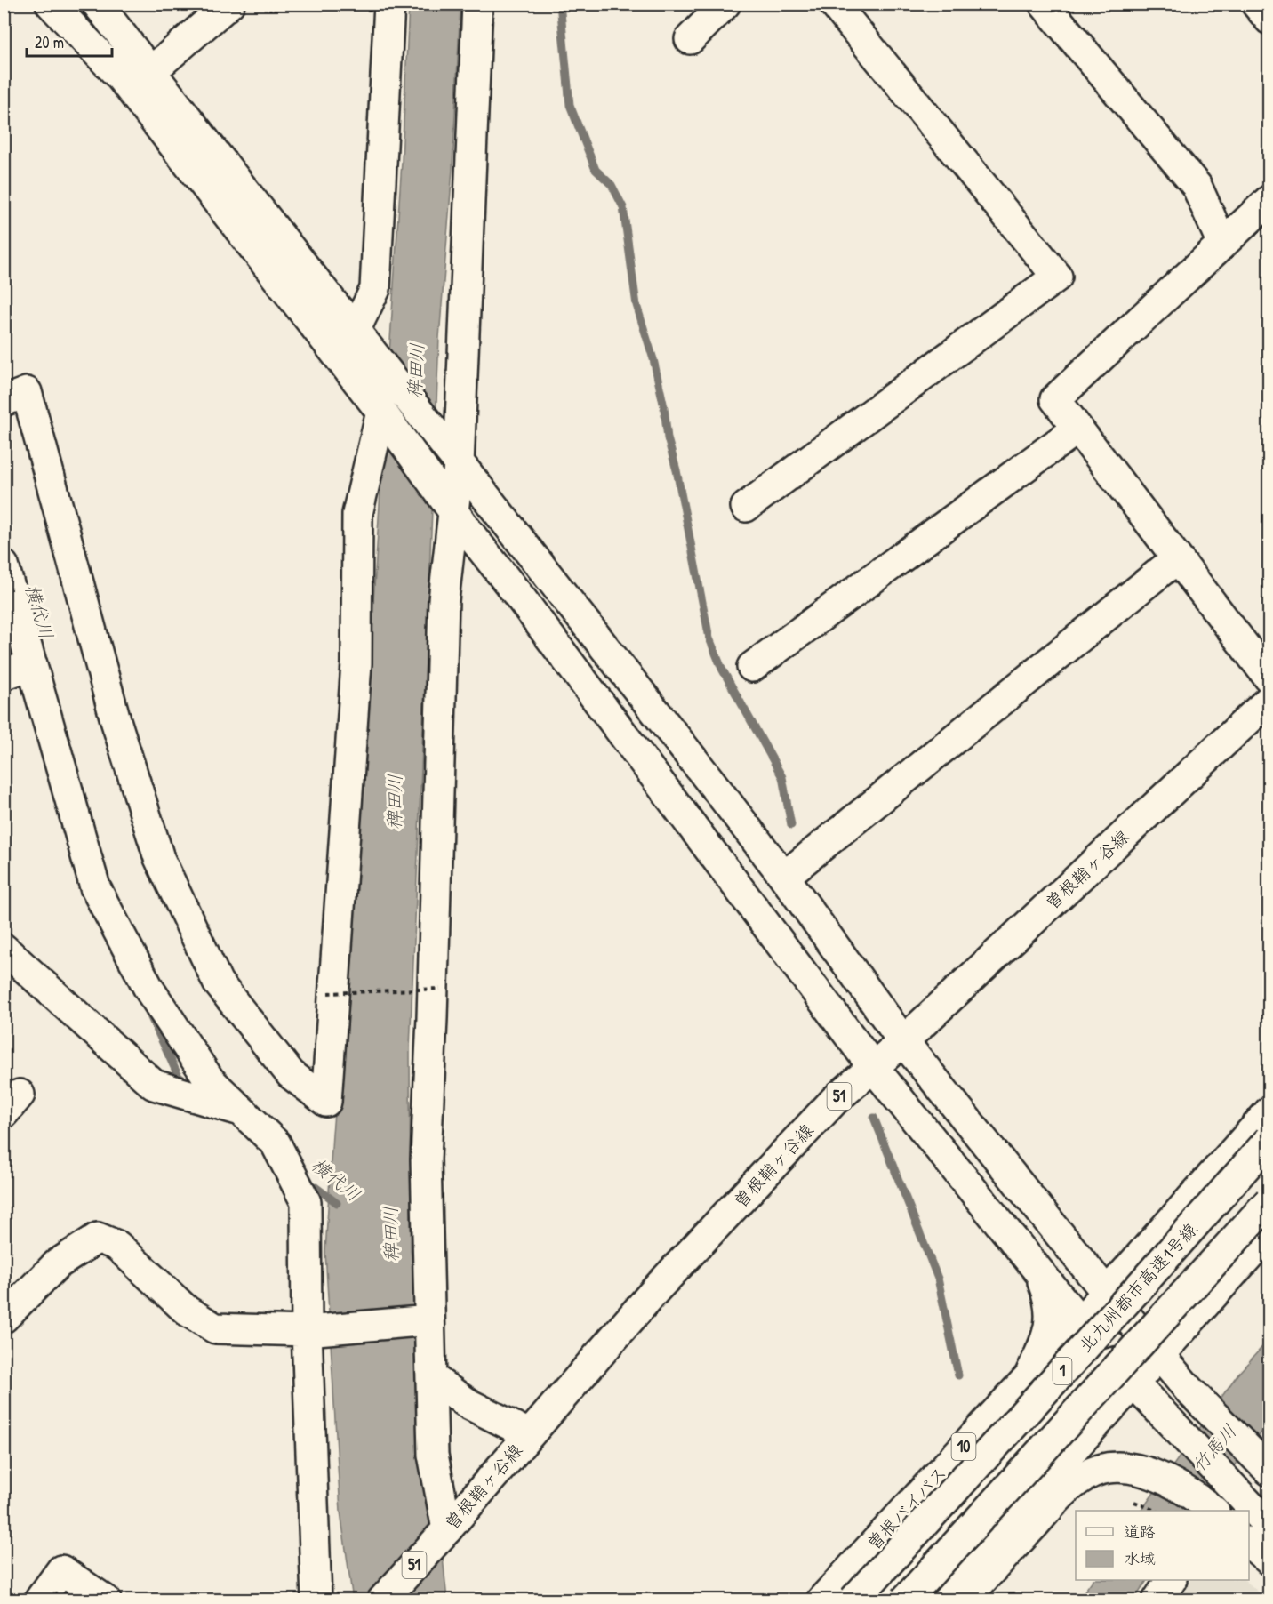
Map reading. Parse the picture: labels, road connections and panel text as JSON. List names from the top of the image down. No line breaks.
{"streets":{"main road":["曽根鞘ヶ谷線","51","北九州都市高速1号線","1","10","曽根バイパス"]},"crossings":[["北九州都市高速1号線","曽根バイパス"]],"water":["稗田川","横代川","竹馬川"],"legend":["道路","水域"],"scale_bar":"20 m"}
